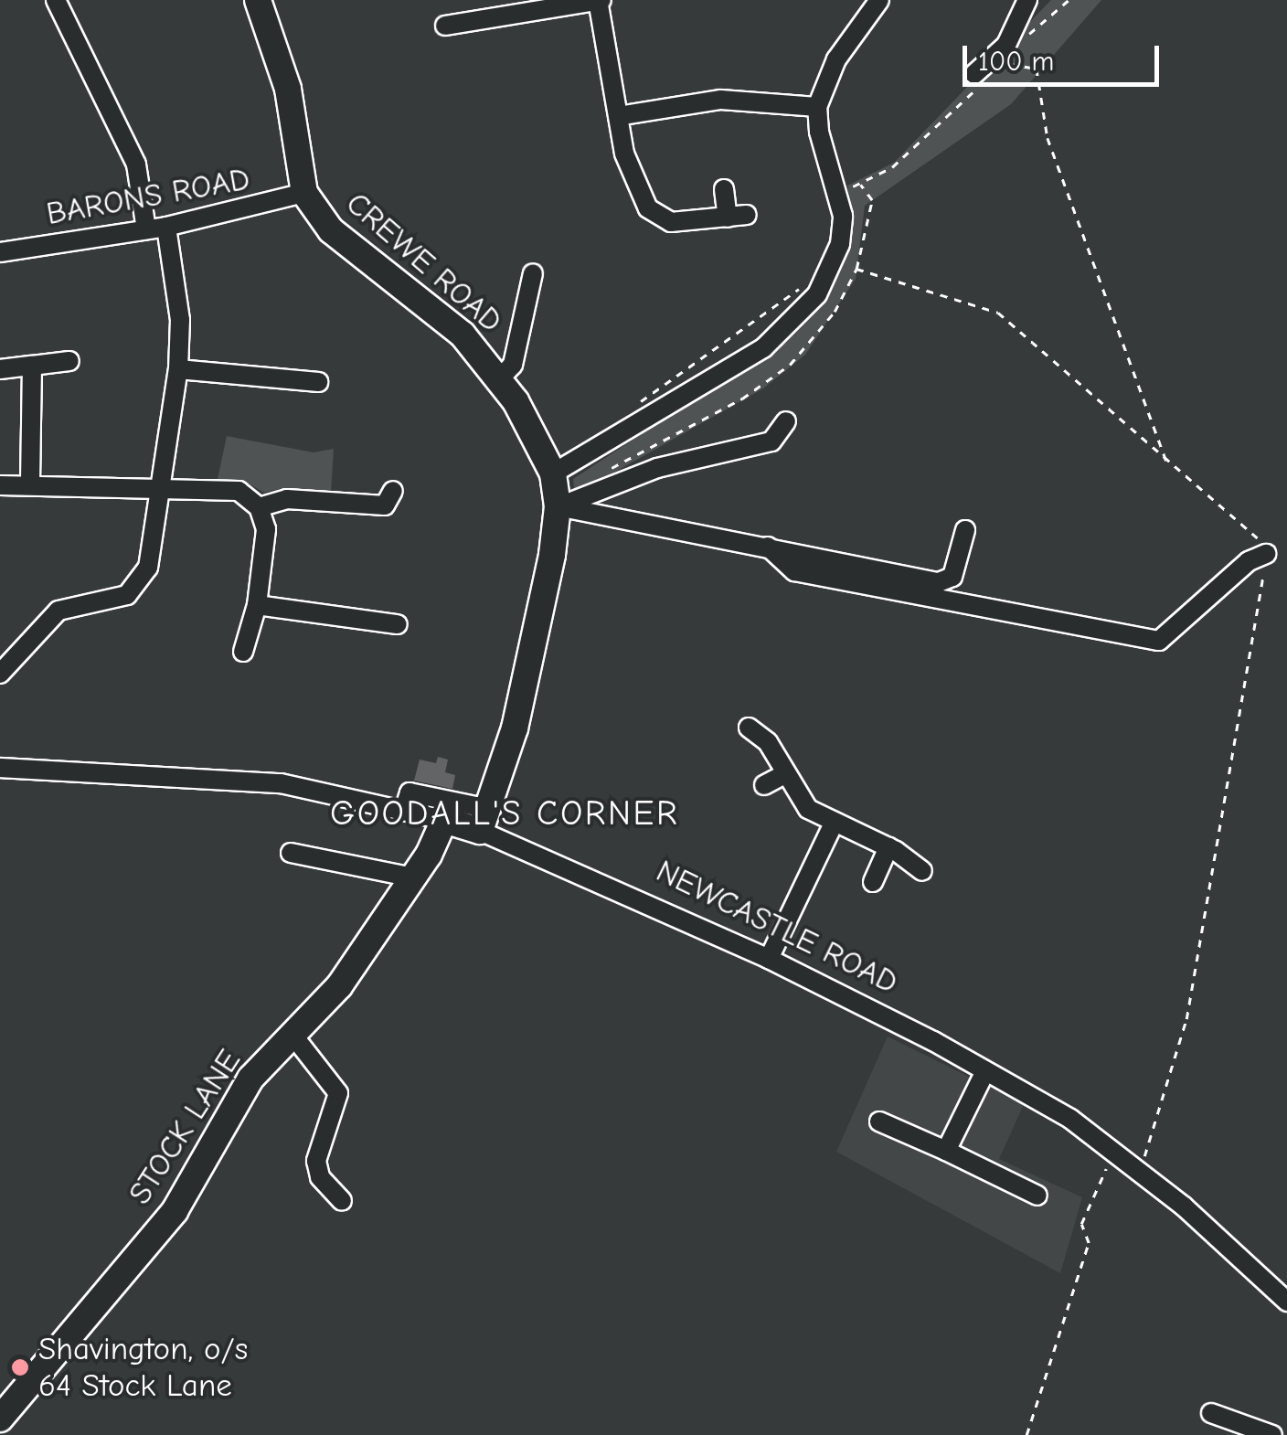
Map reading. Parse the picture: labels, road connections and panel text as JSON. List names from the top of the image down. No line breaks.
{"streets":{"main road":["CREWE ROAD","NEWCASTLE ROAD","STOCK LANE"],"street":["BARONS ROAD"]},"crossings":[["BARONS ROAD","CREWE ROAD"],["CREWE ROAD","NEWCASTLE ROAD"],["NEWCASTLE ROAD","STOCK LANE"]],"districts":["GOODALL'S CORNER"],"places":["Shavington, o/s 64 Stock Lane"],"scale_bar":"100 m"}
